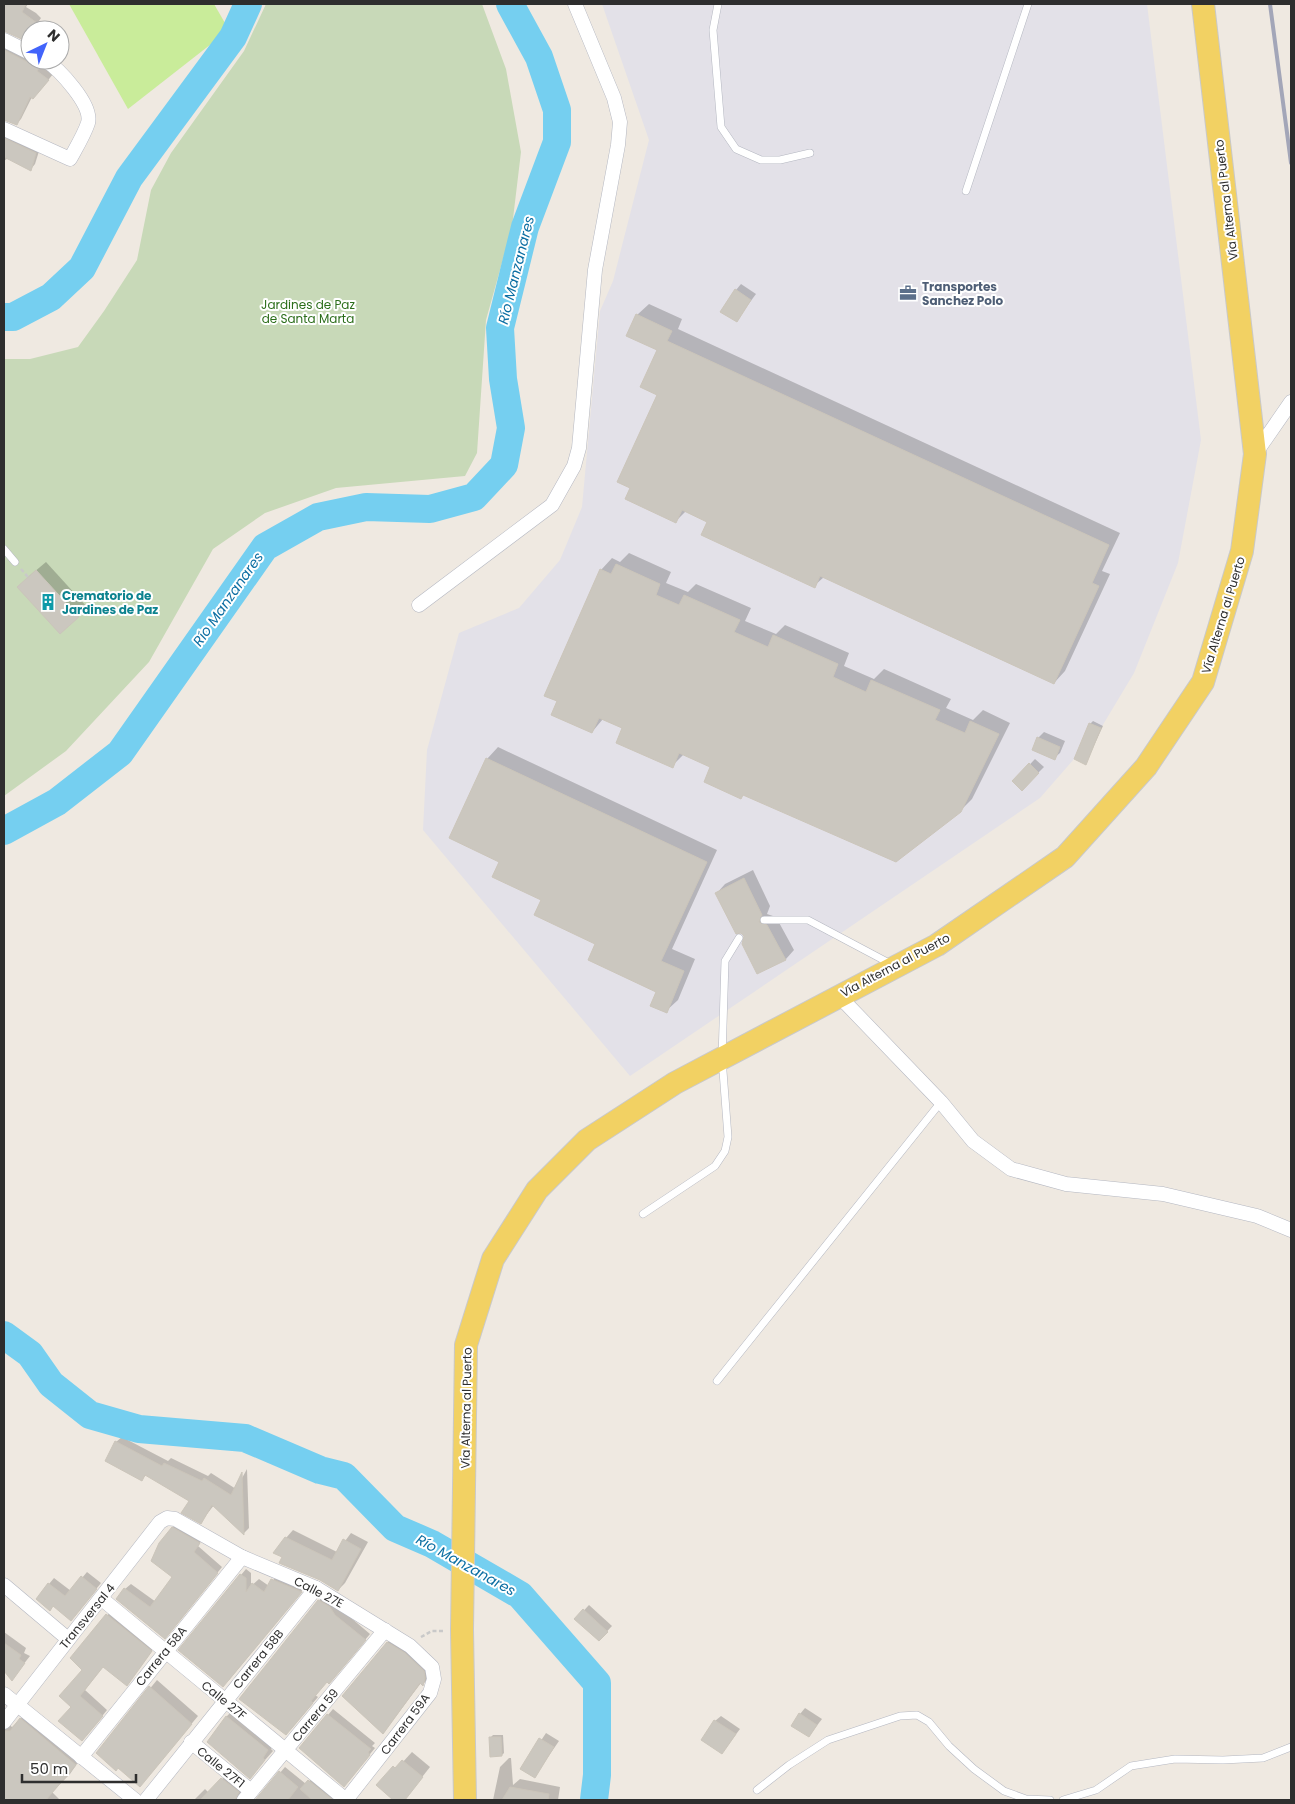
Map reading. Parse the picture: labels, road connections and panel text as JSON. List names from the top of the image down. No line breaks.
{"streets":{"main road":["Vía Alterna al Puerto"],"street":["Calle 27E","Transversal 4","Carrera 58A","Carrera 58B","Calle 27F","Carrera 59","Carrera 59A","Calle 27F1"]},"crossings":[["Calle 27E","Transversal 4"],["Calle 27E","Carrera 58A"],["Calle 27E","Carrera 58B"],["Calle 27E","Carrera 59"],["Calle 27E","Carrera 59A"],["Transversal 4","Calle 27F"],["Carrera 58A","Calle 27F"],["Carrera 58B","Calle 27F"],["Carrera 58B","Calle 27F1"],["Calle 27F","Carrera 59"],["Calle 27F","Carrera 59A"],["Carrera 59","Calle 27F1"]],"water":["Río Manzanares"],"parks":["Jardines de Paz de Santa Marta"],"places":{"office":["Transportes Sanchez Polo"],"building":["Crematorio de Jardines de Paz"]},"scale_bar":"50 m","north":"top right"}
